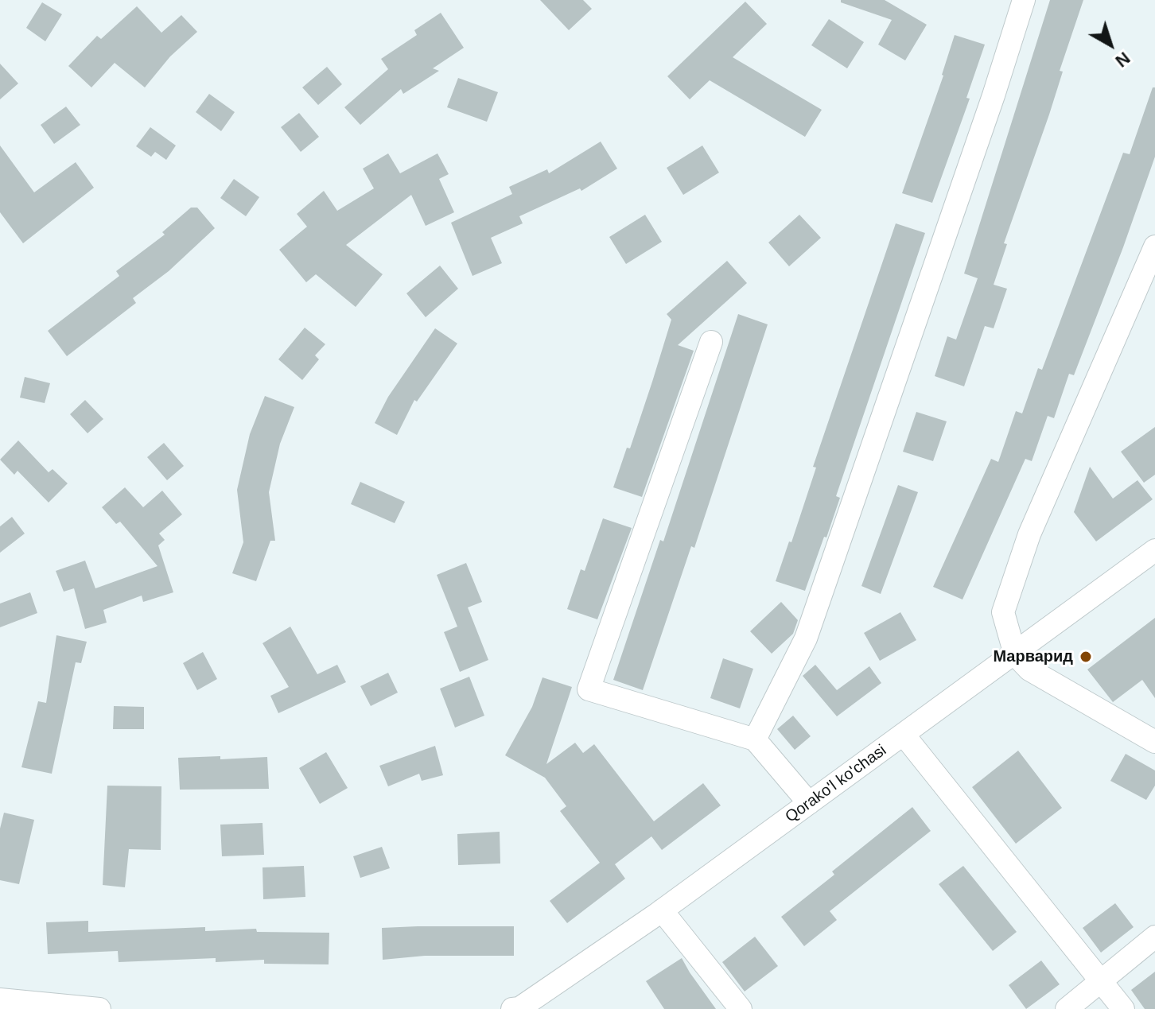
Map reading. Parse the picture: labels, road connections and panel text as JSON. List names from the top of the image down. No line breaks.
{"streets":{"street":["Qorako'l ko'chasi"]},"places":["Марварид"],"north":"bottom right"}
